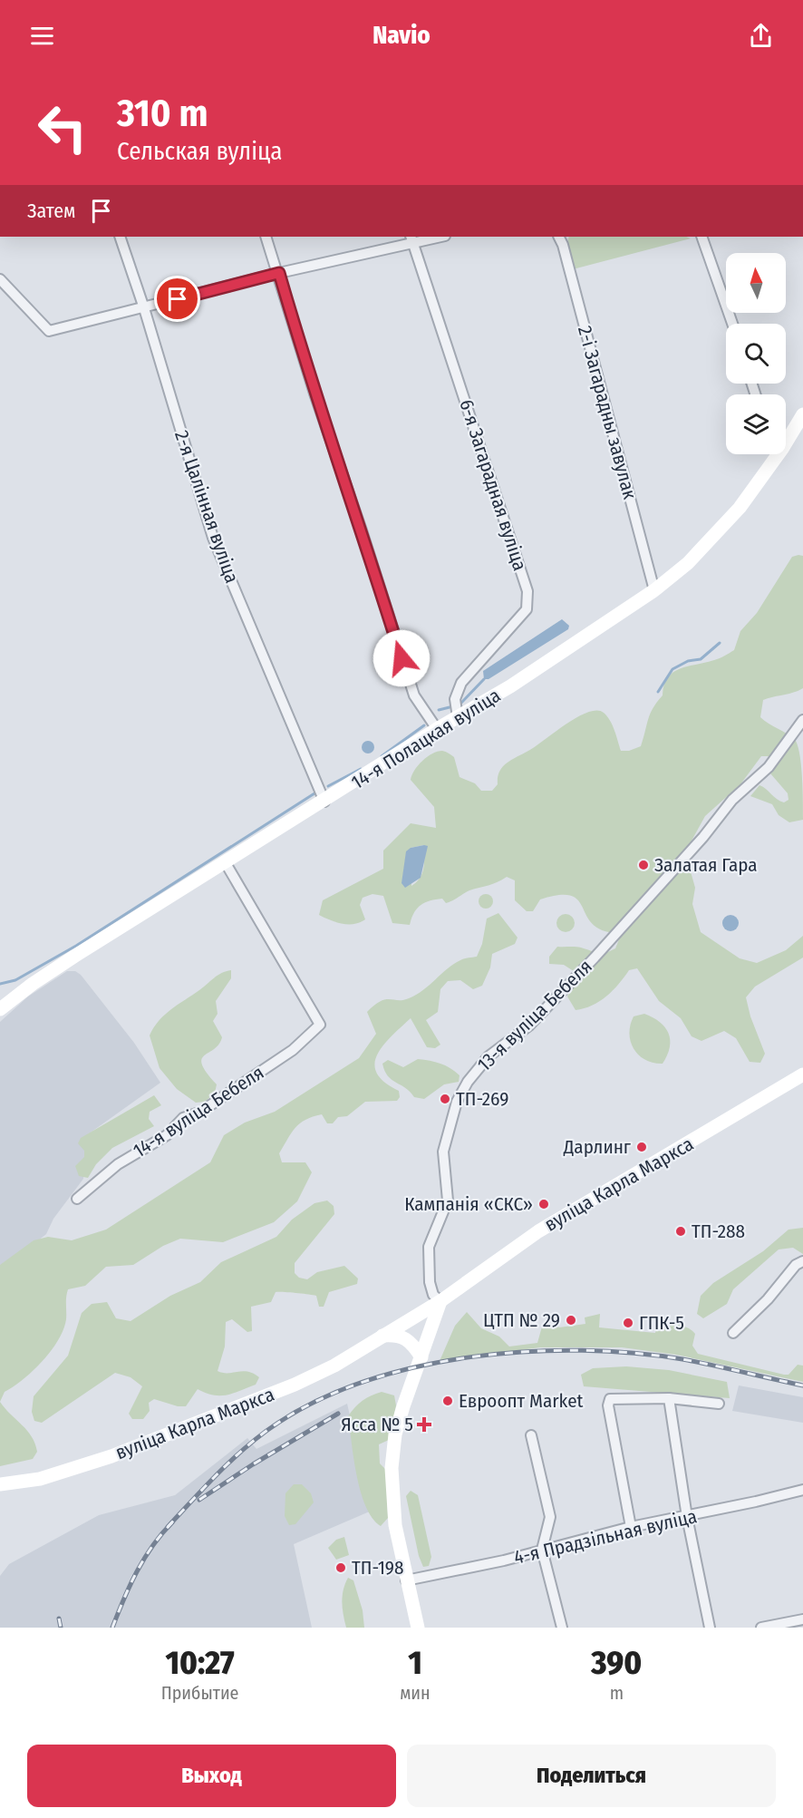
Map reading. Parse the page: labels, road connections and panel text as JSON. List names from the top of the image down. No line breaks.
{"streets":{"main road":["14-я Полацкая вуліца","вуліца Карла Маркса"],"street":["2-і Загарадны завулак","6-я Загарадная вуліца","2-я Цалінная вуліца","13-я вуліца Бебеля","14-я вуліца Бебеля","4-я Прадзільная вуліца"]},"crossings":[["2-і Загарадны завулак","14-я Полацкая вуліца"],["6-я Загарадная вуліца","14-я Полацкая вуліца"],["2-я Цалінная вуліца","14-я Полацкая вуліца"],["14-я Полацкая вуліца","14-я вуліца Бебеля"],["13-я вуліца Бебеля","вуліца Карла Маркса"]],"places":{"other":["Залатая Гара","ТП-269","Дарлинг","Кампанія «СКС»","ТП-288","ЦТП № 29","ГПК-5","Евроопт Market","ТП-198"],"health":["Ясса № 5"]},"north":"top","page":{"header":"Navio","turn":["310 m","Сельская вуліца"],"then":"Затем","eta":["10:27","Прибытие","1","мин","390","m"],"buttons":["Выход","Поделиться"]}}
